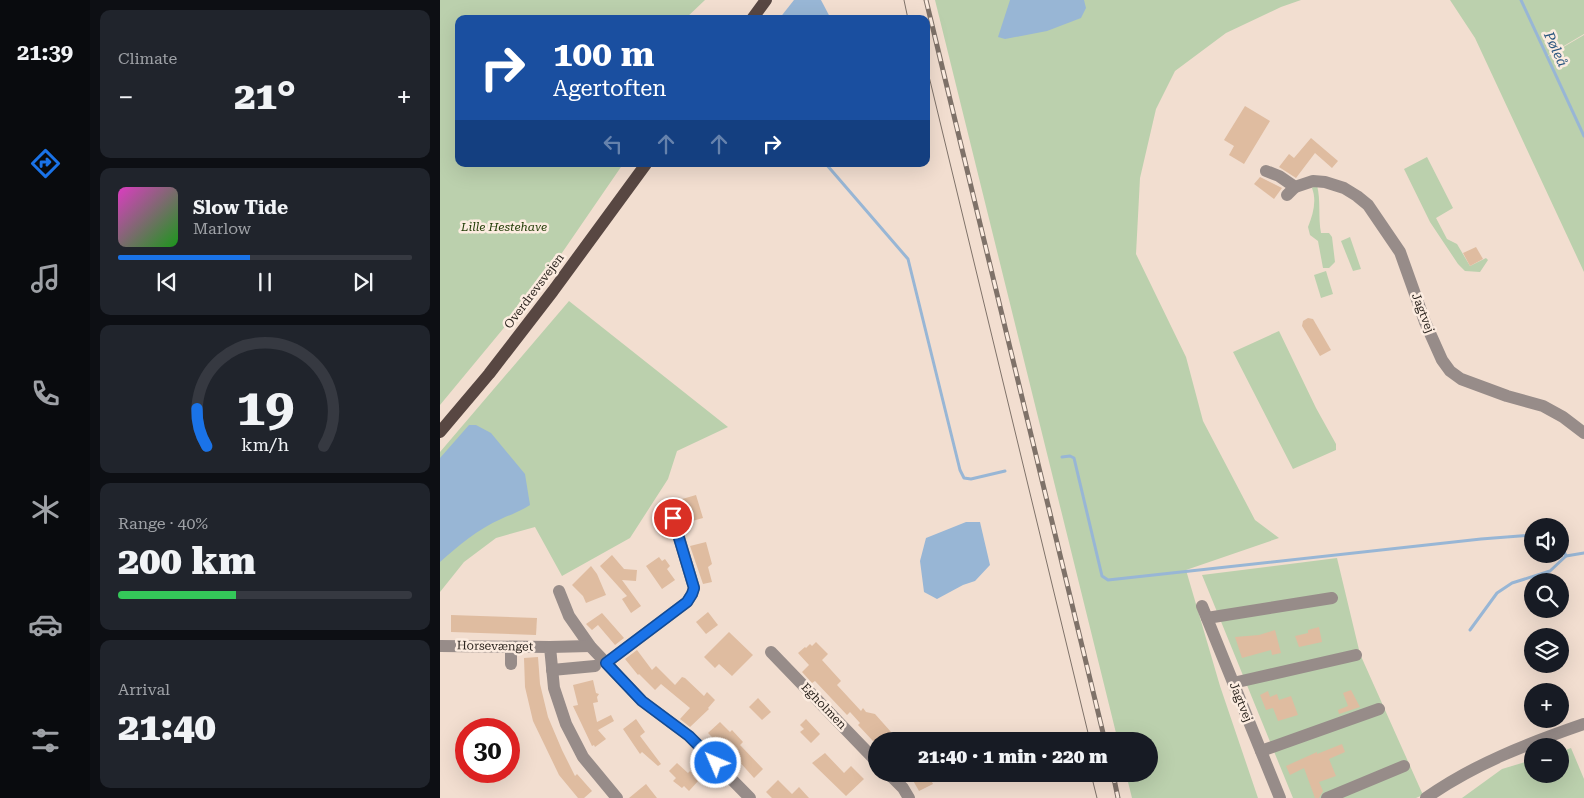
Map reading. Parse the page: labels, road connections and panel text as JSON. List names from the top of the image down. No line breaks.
{"streets":{"main road":["Overdrevsvejen"],"street":["Jagtvej","Horsevænget","Egholmen"]},"water":["Pøleå"],"parks":["Lille Hestehave"],"page":{"tabs":"21:39","tile":["Climate",["Range · 40%","200 km"],["Arrival","21:40"]],"turn":["100 m","Agertoften"],"heat":["−","21°","+"],"song":["Slow Tide","Marlow"],"map_buttons":["+","−"],"limit":"30","trip":"21:40 · 1 min · 220 m","gauge":["19","km/h"]}}
